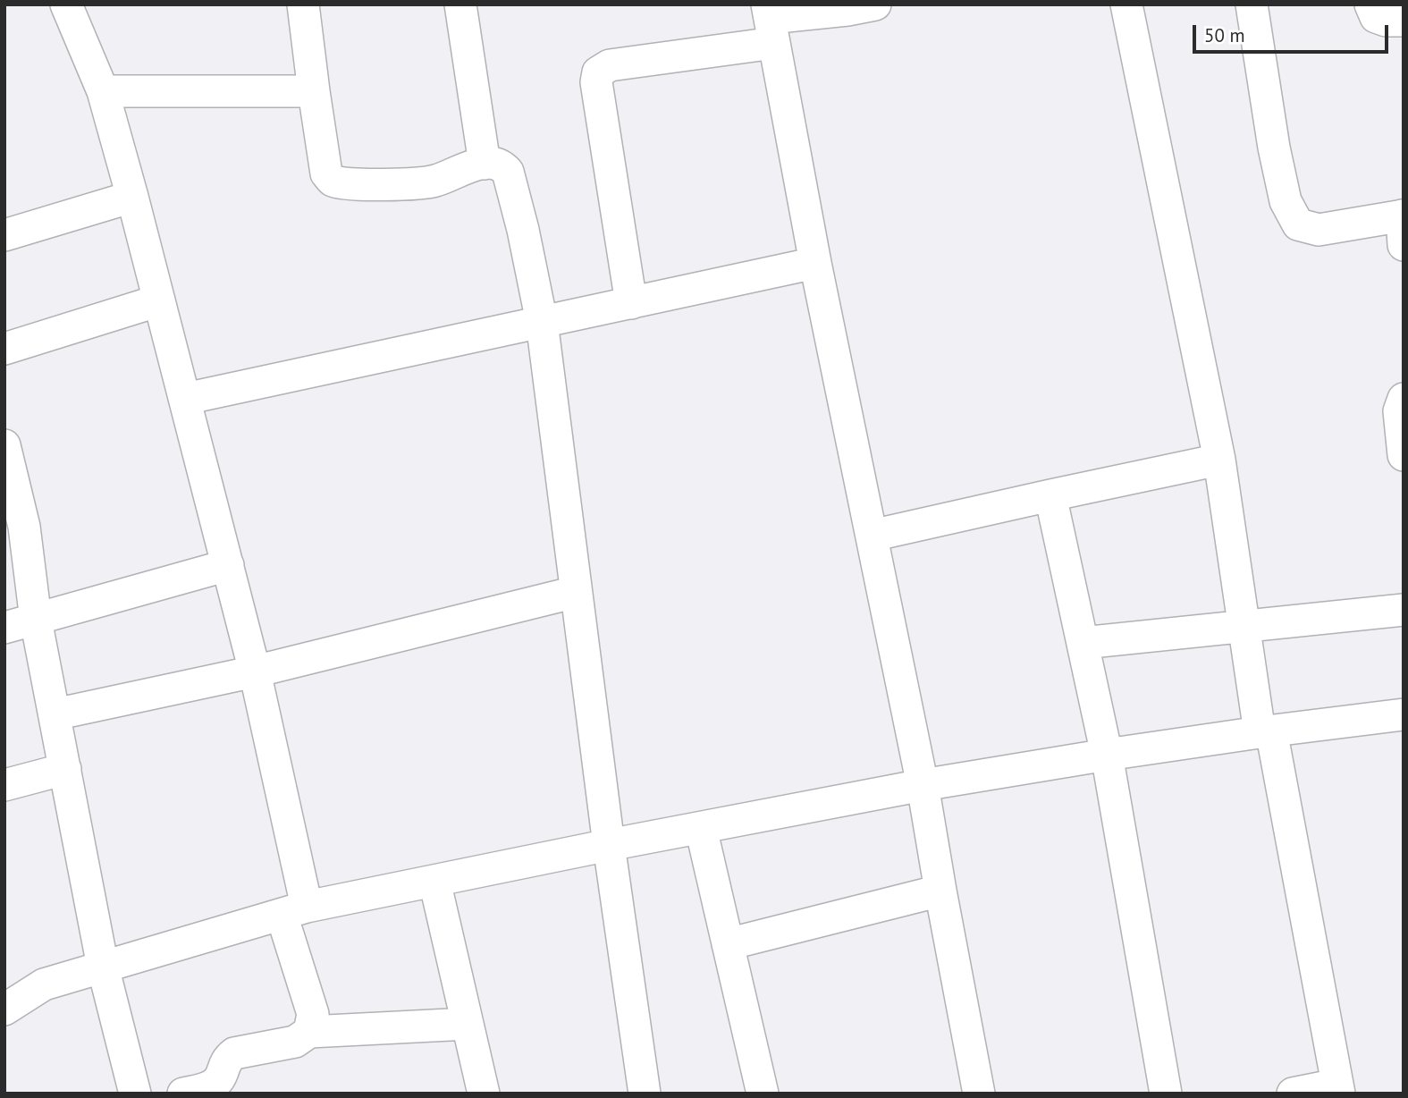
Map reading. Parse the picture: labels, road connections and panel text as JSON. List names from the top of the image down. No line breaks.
{"scale_bar":"50 m"}
